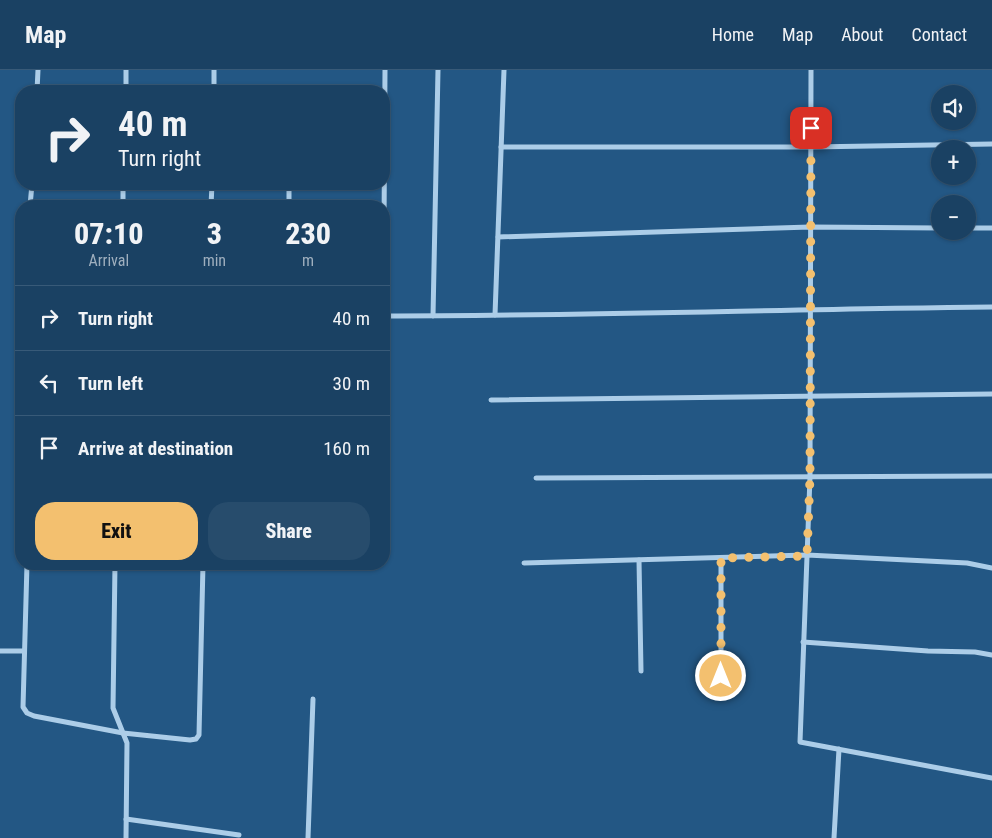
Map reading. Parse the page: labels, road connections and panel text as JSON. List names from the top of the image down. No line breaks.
{"page":{"header":"Map","nav":["Home","Map","About","Contact"],"map_buttons":["+","−"],"turn":["40 m","Turn right"],"eta":["07:10","Arrival","3","min","230","m"],"list":[{"name":"Turn right","value":"40 m"},{"name":"Turn left","value":"30 m"},{"name":"Arrive at destination","value":"160 m"}],"buttons":["Exit","Share"]}}
